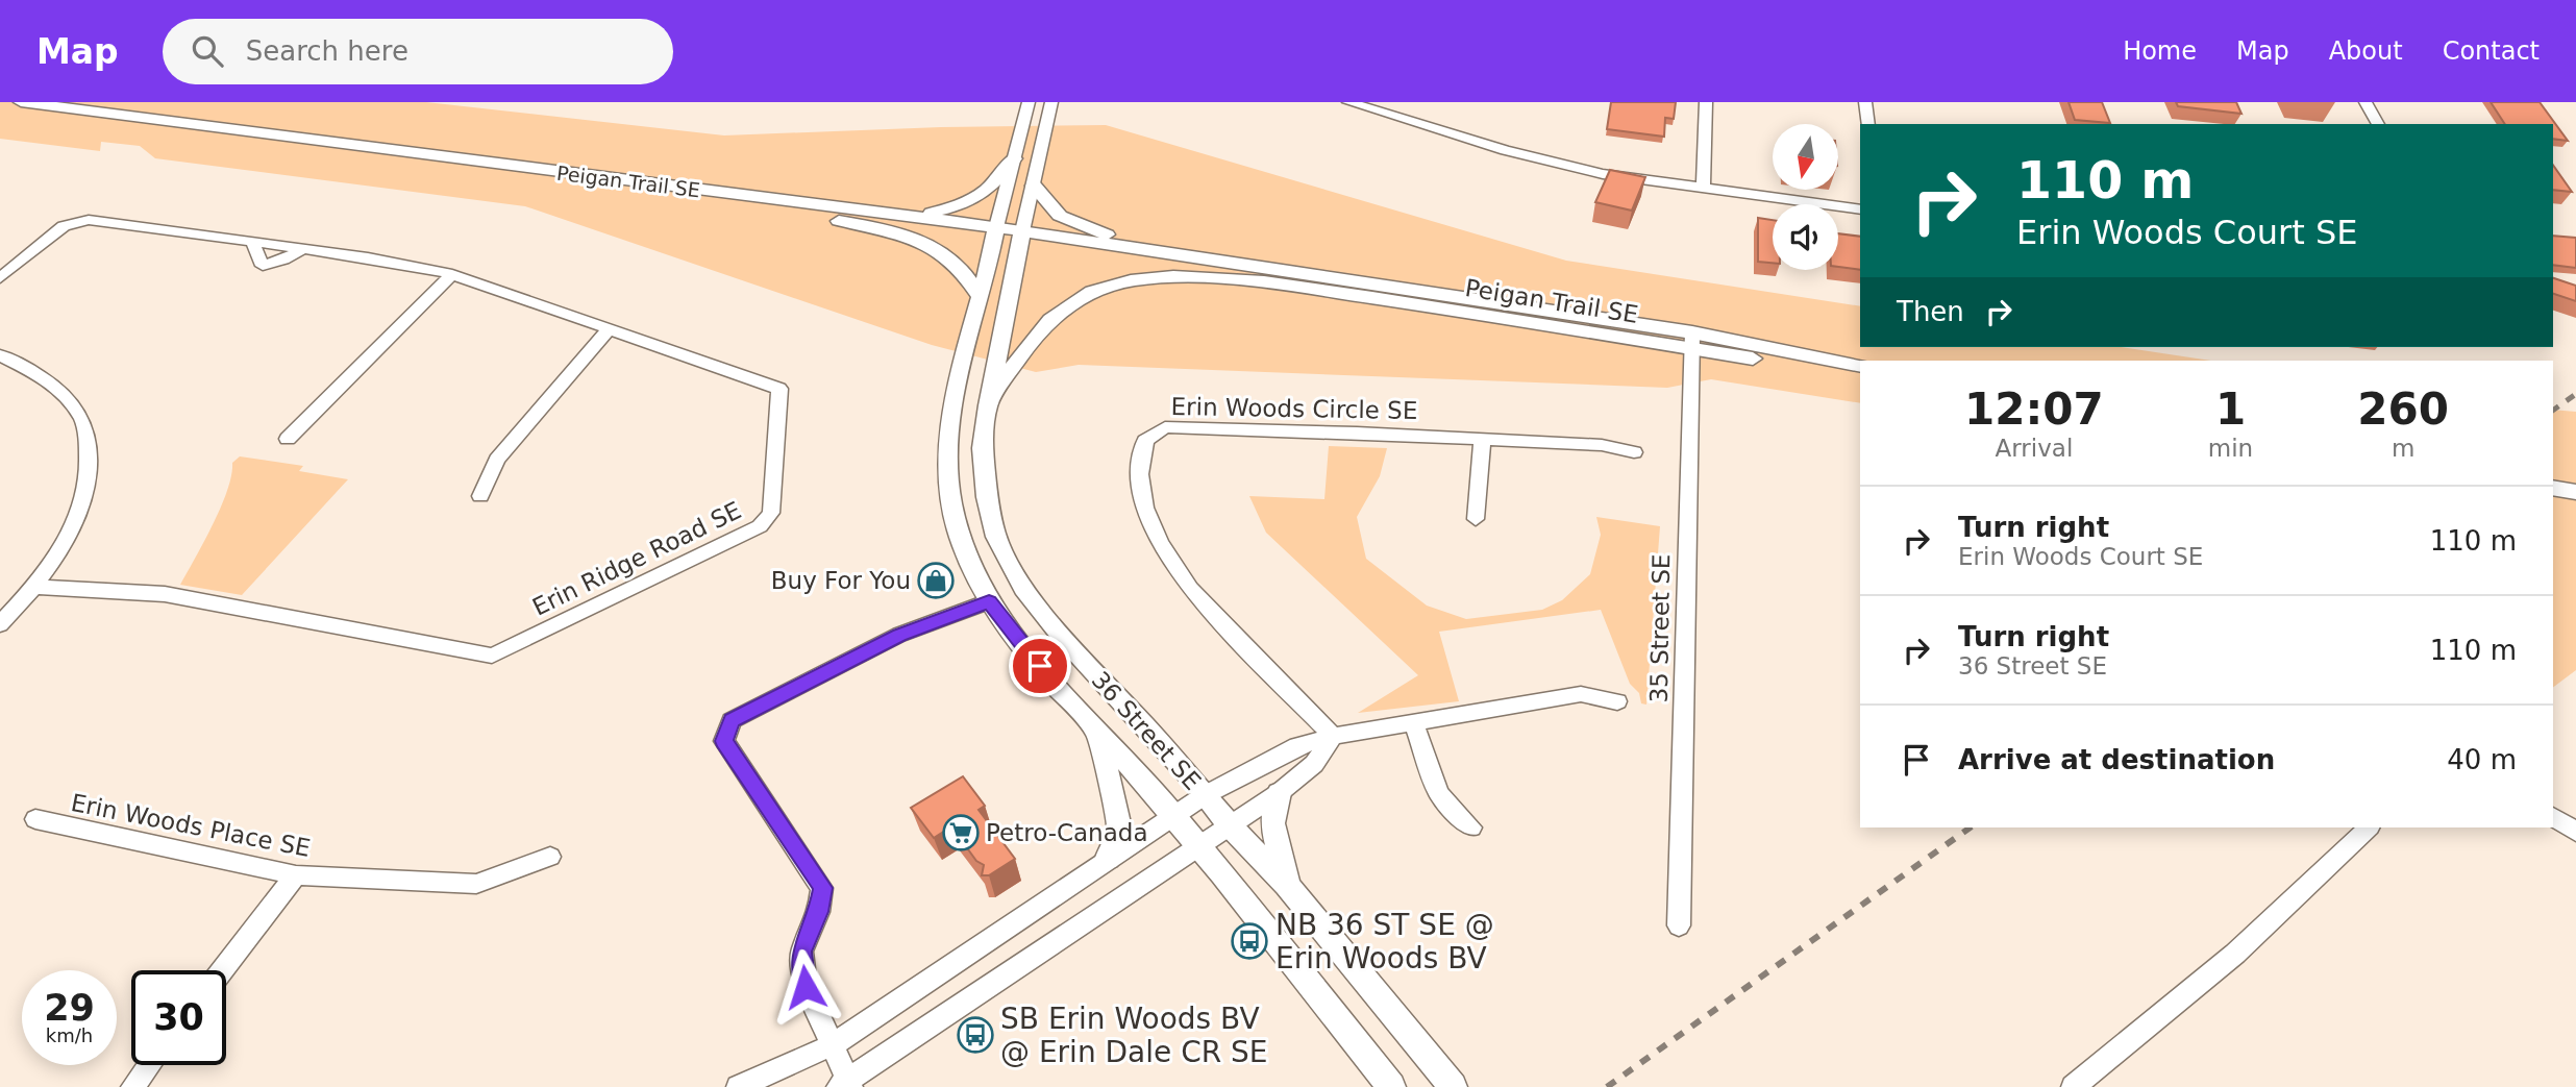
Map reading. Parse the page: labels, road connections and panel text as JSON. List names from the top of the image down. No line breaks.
{"streets":{"main road":["Peigan Trail SE","36 Street SE"],"street":["Erin Woods Circle SE","Erin Ridge Road SE","35 Street SE","Erin Woods Place SE"]},"crossings":[["Peigan Trail SE","35 Street SE"],["Peigan Trail SE","36 Street SE"]],"places":{"shop":["Buy For You"],"supermarket":["Petro-Canada"],"bus stop":["NB 36 ST SE @ Erin Woods BV","SB Erin Woods BV @ Erin Dale CR SE"]},"north":"bottom","page":{"header":"Map","search":"Search here","nav":["Home","Map","About","Contact"],"turn":["110 m","Erin Woods Court SE"],"then":"Then","eta":["12:07","Arrival","1","min","260","m"],"list":[{"name":"Turn right","note":"Erin Woods Court SE","value":"110 m"},{"name":"Turn right","note":"36 Street SE","value":"110 m"},{"name":"Arrive at destination","value":"40 m"}],"speed":"29 km/h","limit":"30"}}
